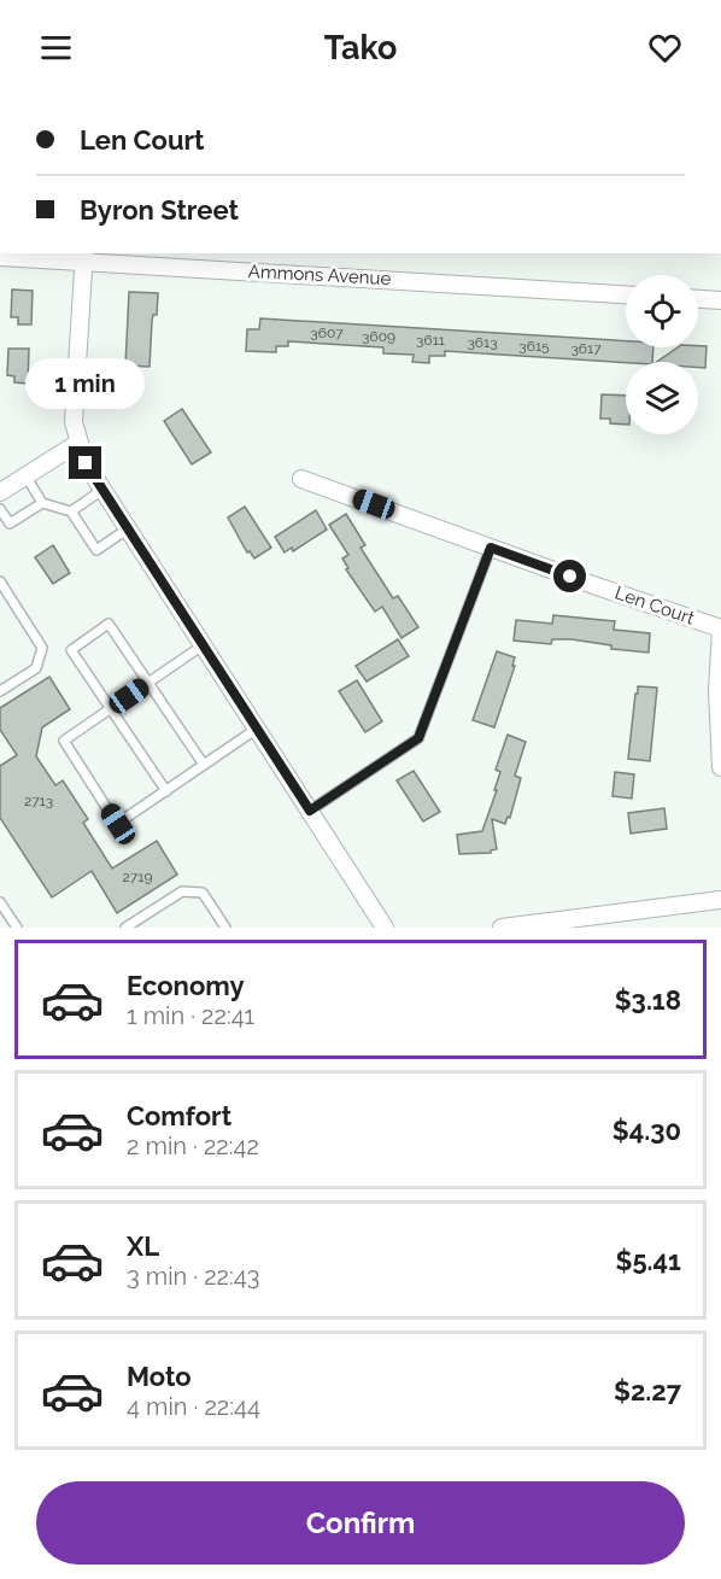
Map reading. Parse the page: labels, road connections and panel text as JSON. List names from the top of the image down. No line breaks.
{"streets":{"street":["Ammons Avenue","Len Court"]},"house_numbers":["3607","3609","3611","3613","3615","3617","2713","2719"],"page":{"header":"Tako","banner":["Len Court","Byron Street"],"bubble":"1 min","list":[{"name":"Economy","note":"1 min · 22:41","value":"$3.18"},{"name":"Comfort","note":"2 min · 22:42","value":"$4.30"},{"name":"XL","note":"3 min · 22:43","value":"$5.41"},{"name":"Moto","note":"4 min · 22:44","value":"$2.27"}],"buttons":"Confirm"}}
